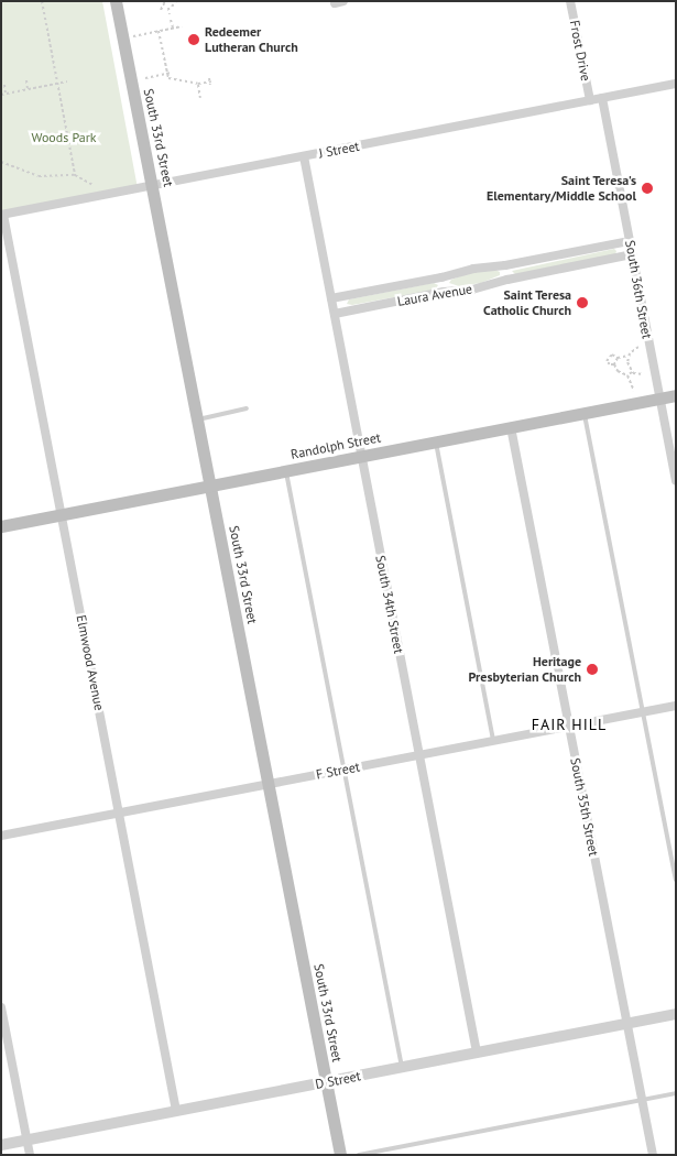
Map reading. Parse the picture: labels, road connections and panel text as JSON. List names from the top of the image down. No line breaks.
{"streets":{"main road":["South 33rd Street","Randolph Street"],"street":["Frost Drive","J Street","South 36th Street","Laura Avenue","South 34th Street","Elmwood Avenue","F Street","South 35th Street","D Street"]},"crossings":[["Frost Drive","J Street"],["South 33rd Street","J Street"],["South 33rd Street","Randolph Street"],["South 33rd Street","F Street"],["South 33rd Street","D Street"],["J Street","South 36th Street"],["J Street","South 34th Street"],["J Street","Elmwood Avenue"],["South 36th Street","Laura Avenue"],["South 36th Street","Randolph Street"],["Laura Avenue","South 34th Street"],["Randolph Street","South 34th Street"],["Randolph Street","Elmwood Avenue"],["Randolph Street","South 35th Street"],["South 34th Street","F Street"],["South 34th Street","D Street"],["Elmwood Avenue","F Street"],["Elmwood Avenue","D Street"],["F Street","South 35th Street"],["South 35th Street","D Street"]],"districts":["FAIR HILL"],"parks":["Woods Park"],"places":["Redeemer Lutheran Church","Saint Teresa's Elementary/Middle School","Saint Teresa Catholic Church","Heritage Presbyterian Church"]}
